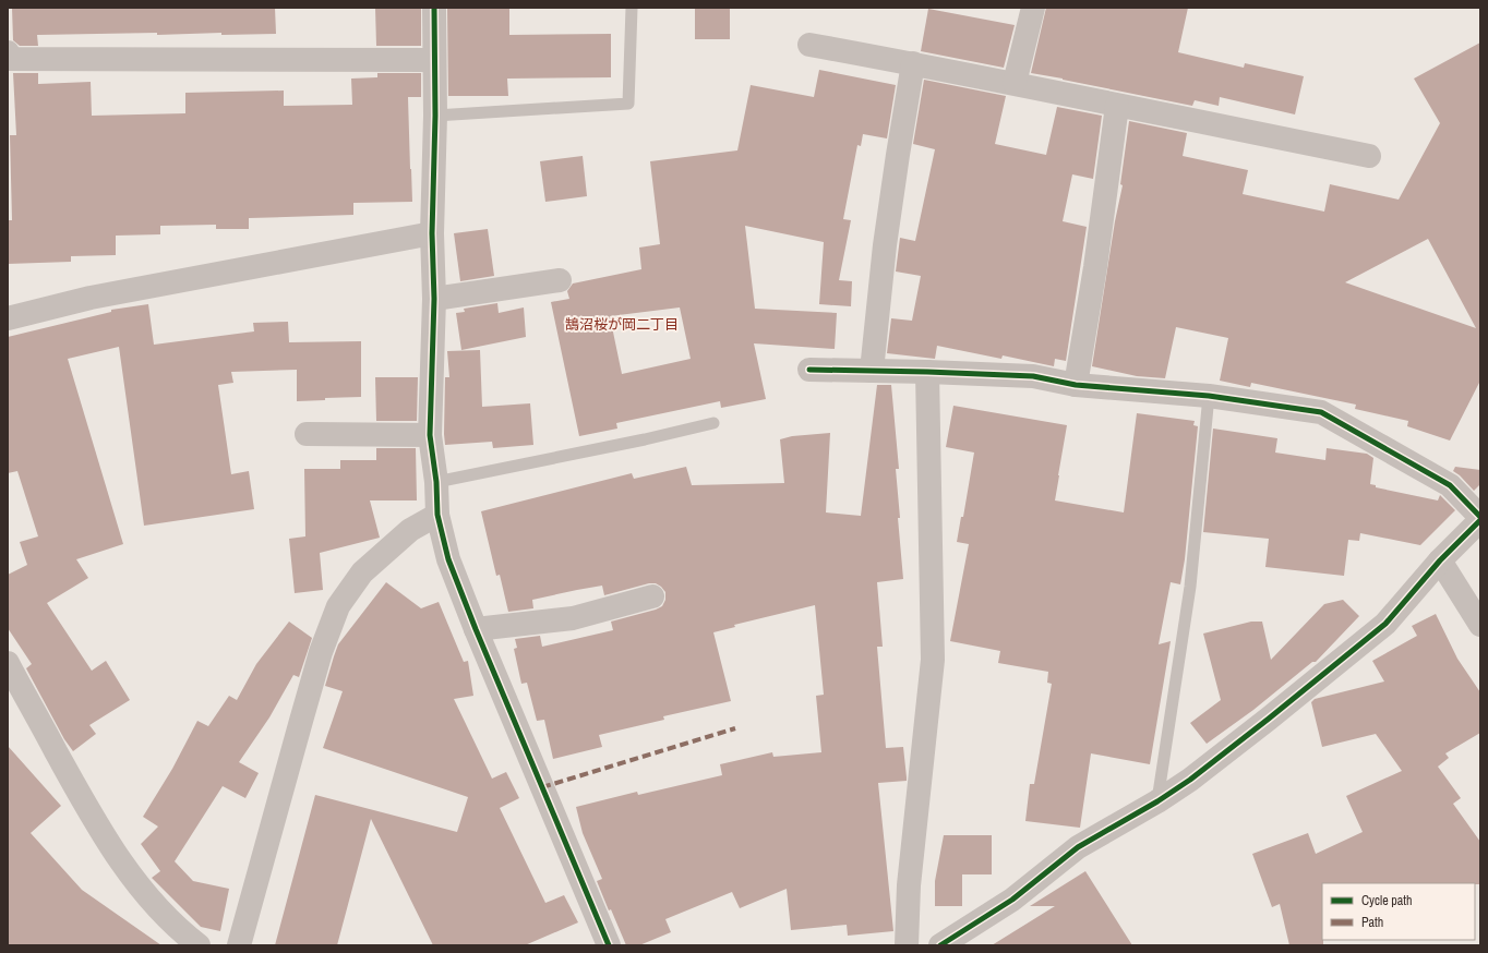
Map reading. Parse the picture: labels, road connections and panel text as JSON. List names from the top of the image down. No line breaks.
{"districts":["鵠沼桜が岡二丁目"],"legend":["Cycle path","Path"]}
